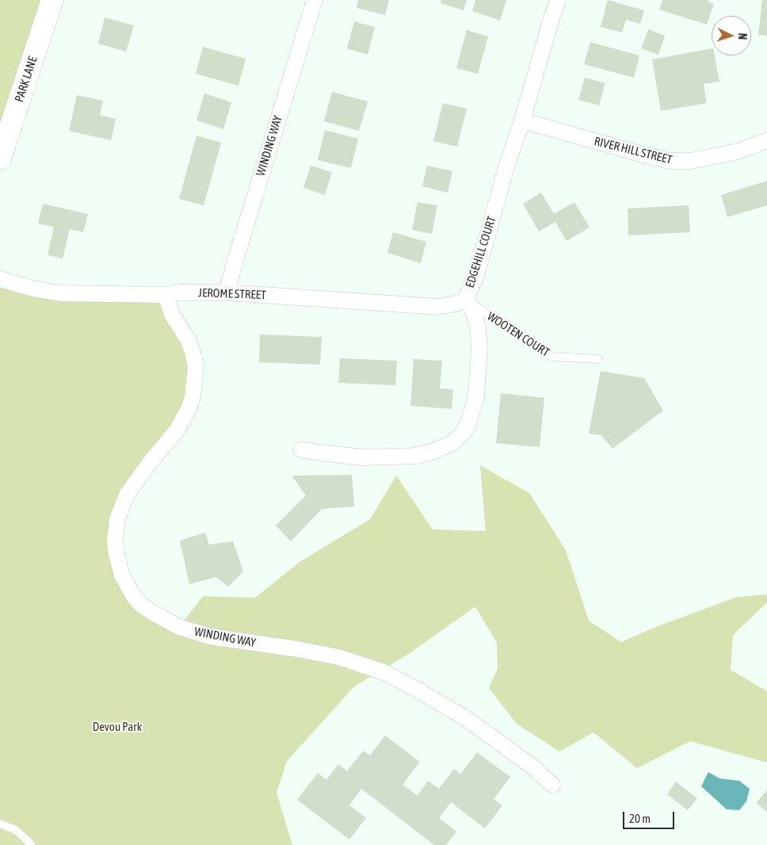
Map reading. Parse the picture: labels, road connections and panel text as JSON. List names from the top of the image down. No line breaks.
{"streets":{"street":["PARK LANE","WINDING WAY","RIVER HILL STREET","EDGEHILL COURT","JEROME STREET"],"lane":["WOOTEN COURT"]},"crossings":[["WINDING WAY","JEROME STREET"],["RIVER HILL STREET","EDGEHILL COURT"],["EDGEHILL COURT","JEROME STREET"],["EDGEHILL COURT","WOOTEN COURT"],["JEROME STREET","WOOTEN COURT"]],"parks":["Devou Park"],"scale_bar":"20 m","north":"right"}
